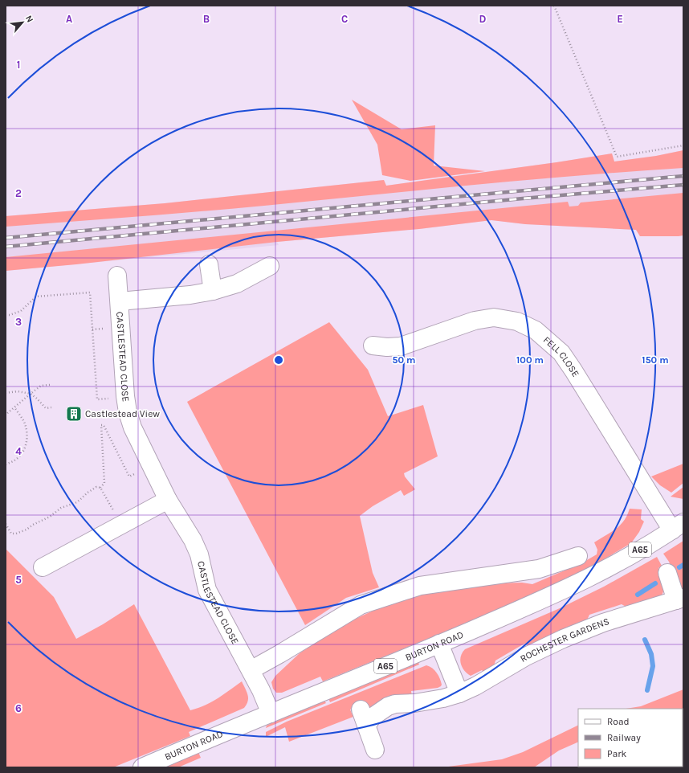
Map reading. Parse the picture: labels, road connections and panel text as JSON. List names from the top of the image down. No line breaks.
{"streets":{"street":["CASTLESTEAD CLOSE","FELL CLOSE","A65","ROCHESTER GARDENS","BURTON ROAD"]},"crossings":[["CASTLESTEAD CLOSE","BURTON ROAD"],["FELL CLOSE","BURTON ROAD"]],"places":{"building":["Castlestead View"]},"legend":["Road","Railway","Park"],"north":"top right","grid":{"columns":["A","B","C","D","E"],"rows":["1","2","3","4","5","6"]},"rings":["50 m","100 m","150 m"]}
